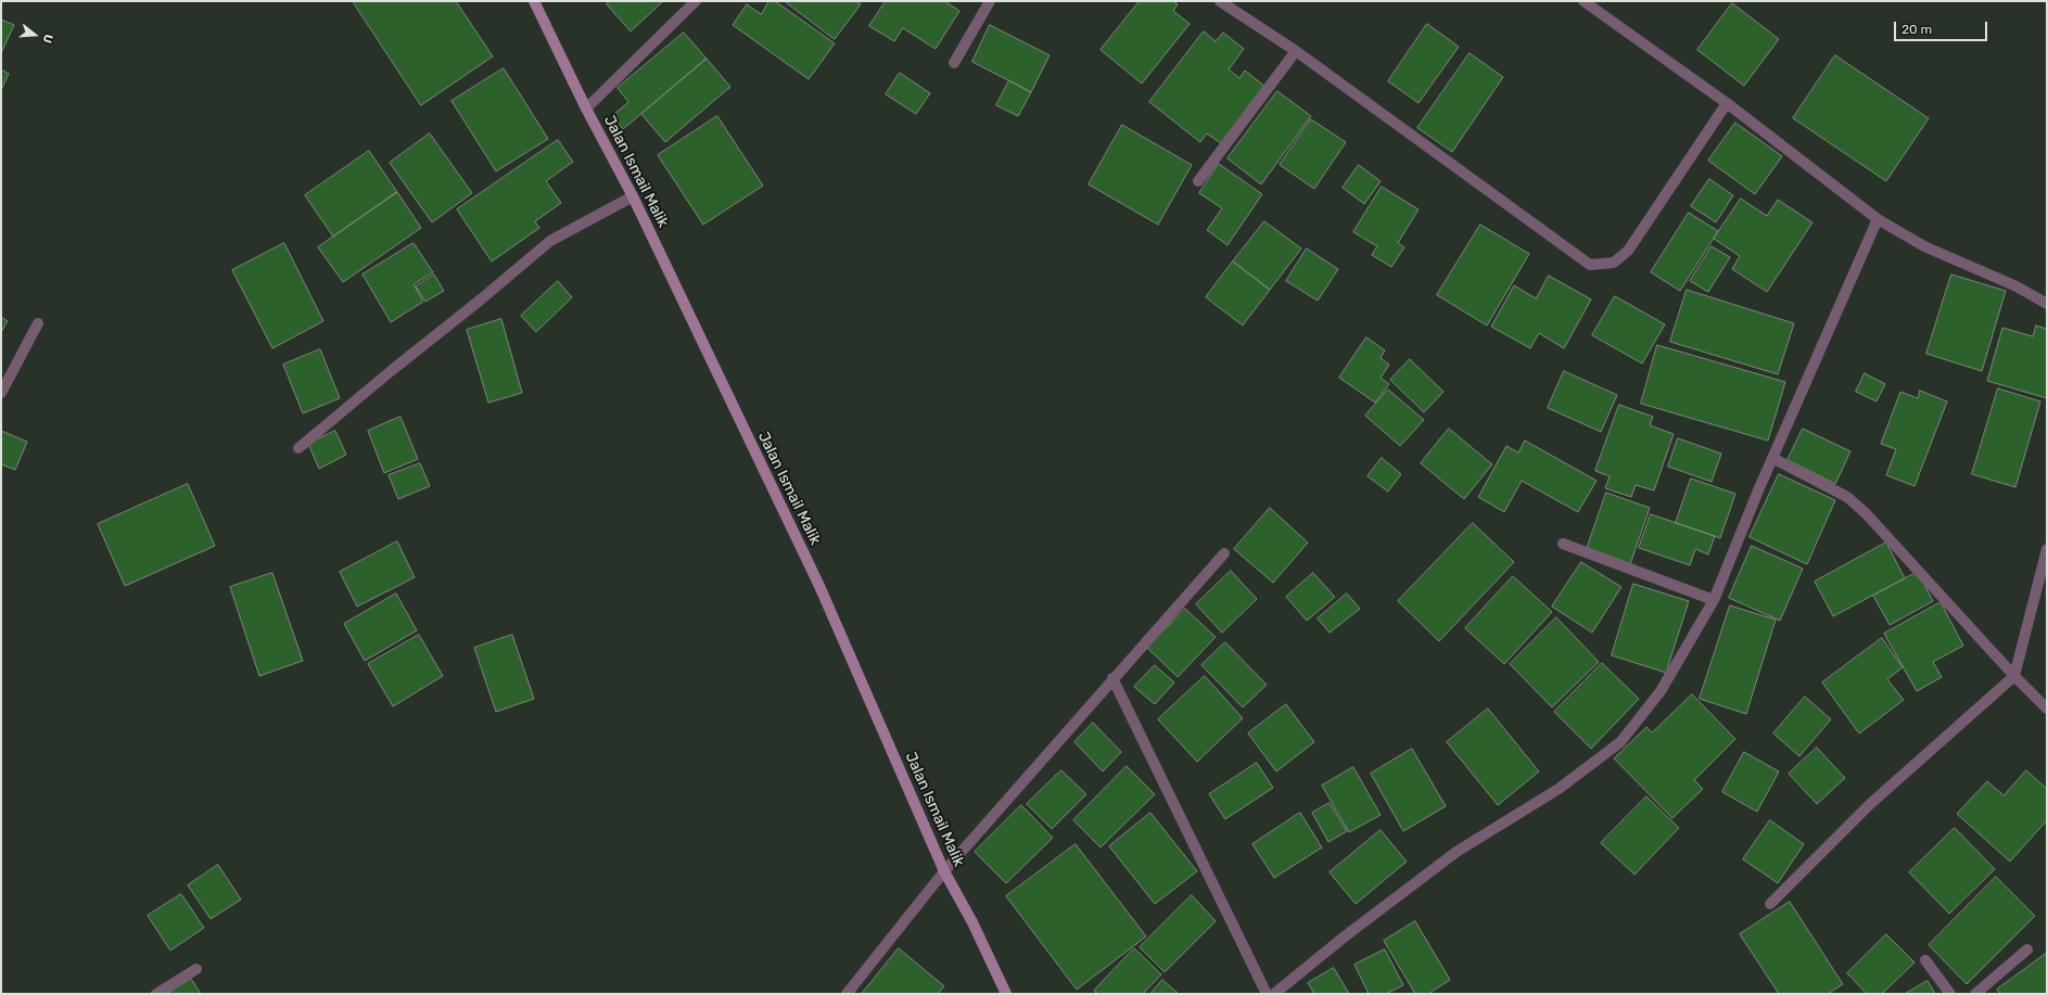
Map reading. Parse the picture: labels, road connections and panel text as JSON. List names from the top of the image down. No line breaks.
{"streets":{"main road":["Jalan Ismail Malik"]},"scale_bar":"20 m","north":"right"}
